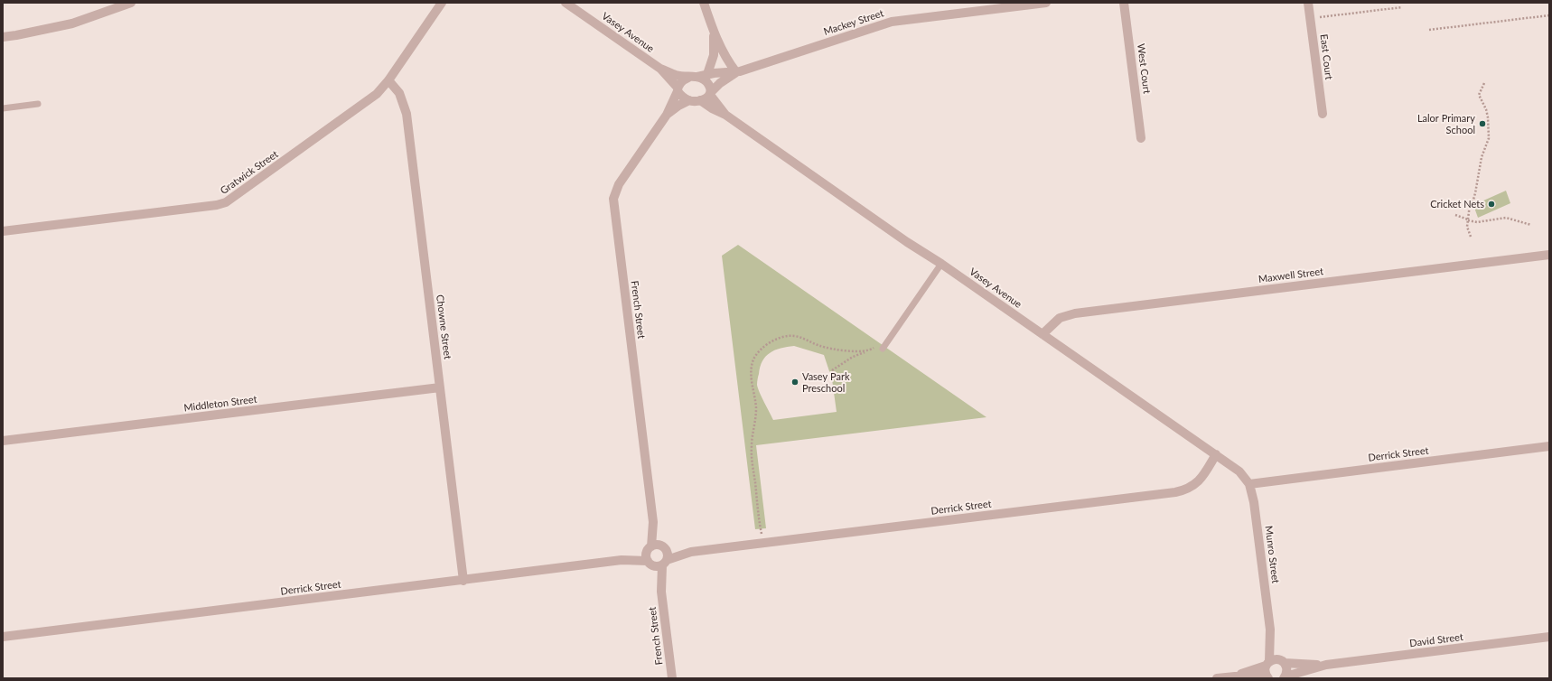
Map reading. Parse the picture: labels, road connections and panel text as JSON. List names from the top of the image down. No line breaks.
{"streets":{"street":["Mackey Street","Vasey Avenue","East Court","West Court","Gratwick Street","Maxwell Street","French Street","Chowne Street","Middleton Street","Derrick Street","Munro Street","David Street"]},"crossings":[["Mackey Street","Vasey Avenue"],["Mackey Street","French Street"],["Vasey Avenue","Maxwell Street"],["Vasey Avenue","French Street"],["Vasey Avenue","Derrick Street"],["Vasey Avenue","Munro Street"],["Gratwick Street","Chowne Street"],["French Street","Derrick Street"],["Chowne Street","Middleton Street"],["Chowne Street","Derrick Street"],["Derrick Street","Munro Street"],["Munro Street","David Street"]],"places":["Lalor Primary School","Cricket Nets","Vasey Park Preschool"]}
